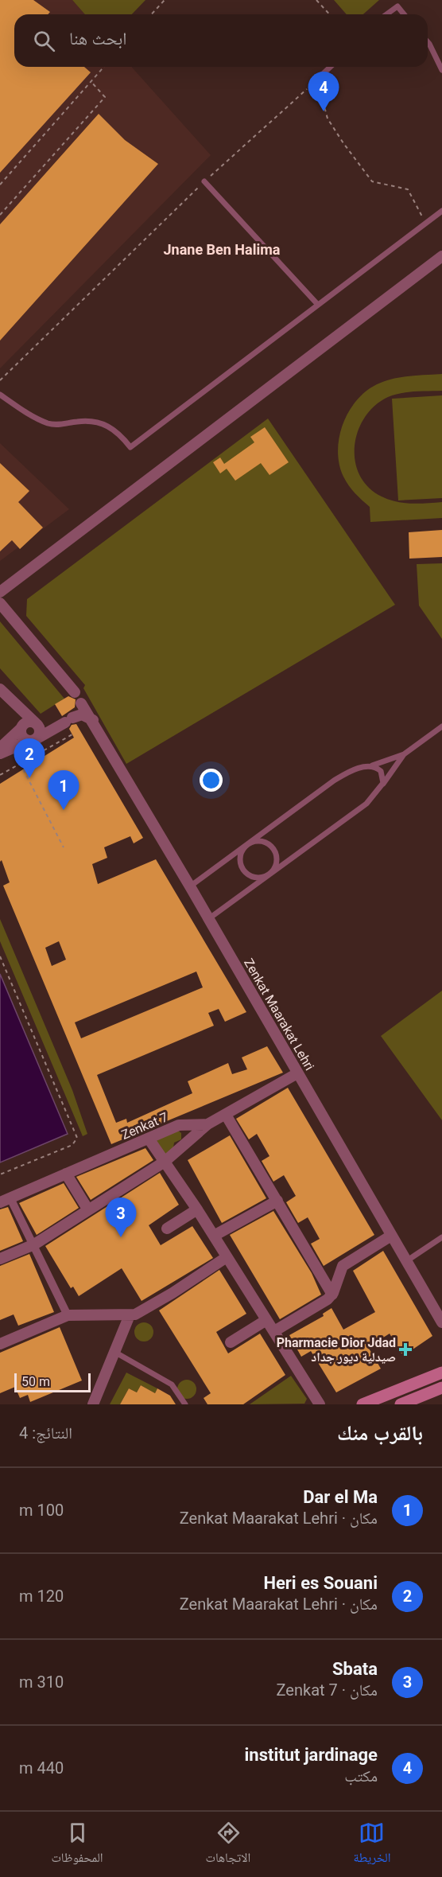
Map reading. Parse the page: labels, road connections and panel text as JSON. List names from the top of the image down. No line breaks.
{"streets":{"street":["Zenkat Maarakat Lehri","Zenkat 7"]},"crossings":[["Zenkat Maarakat Lehri","Zenkat 7"]],"districts":["Jnane Ben Halima"],"places":{"health":["Pharmacie Dior Jdad صيدلية ديور جداد"]},"scale_bar":"50 m","page":{"search":"ابحث هنا","pins":["4","2","1","3"],"scale":"50 m","heading":["بالقرب منك","النتائج: 4"],"list":[{"mark":"1","name":"Dar el Ma","note":"مكان · Zenkat Maarakat Lehri","value":"100 m"},{"mark":"2","name":"Heri es Souani","note":"مكان · Zenkat Maarakat Lehri","value":"120 m"},{"mark":"3","name":"Sbata","note":"مكان · Zenkat 7","value":"310 m"},{"mark":"4","name":"institut jardinage","note":"مكتب","value":"440 m"}],"nav":["الخريطة","الاتجاهات","المحفوظات"]}}
